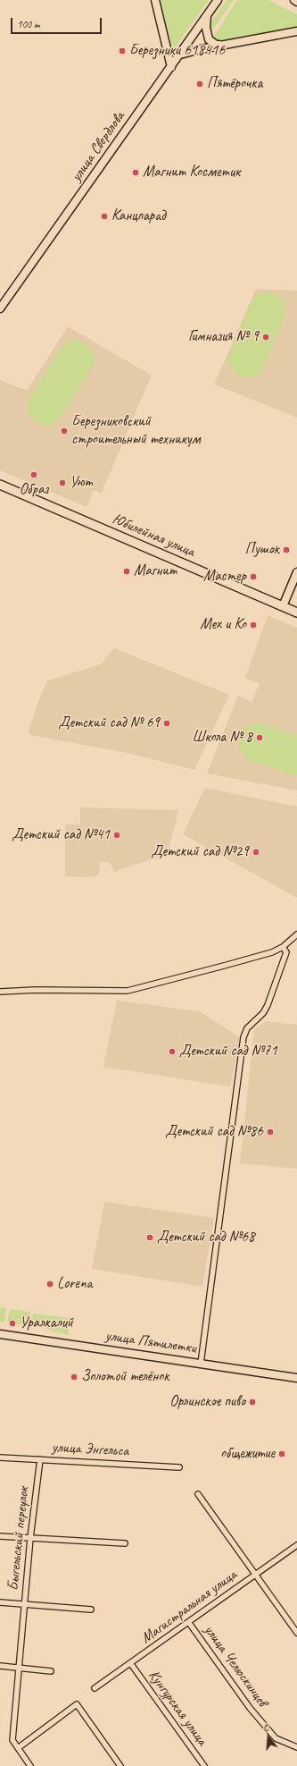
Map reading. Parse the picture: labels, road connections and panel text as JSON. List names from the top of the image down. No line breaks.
{"streets":{"main road":["улица Свердлова","Юбилейная улица","улица Пятилетки"],"street":["улица Энгельса","Быгельский переулок","Магистральная улица","улица Челюскинцев","Кунгурская улица"]},"crossings":[["улица Энгельса","Быгельский переулок"],["Магистральная улица","улица Челюскинцев"],["Магистральная улица","Кунгурская улица"]],"places":["Березники 618416","Пятёрочка","Магнит Косметик","Канцпарад","Гимназия № 9","Березниковский строительный техникум","Образ","Уют","Пушок","Магнит","Мастер","Мех и Ко","Детский сад № 69","Школа № 8","Детский сад №41","Детский сад №29","Детский сад №71","Детский сад №86","Детский сад №68","Lorena","Уралкалий","Золотой телёнок","Орлинское пиво","общежитие"],"scale_bar":"100 m","north":"top"}
